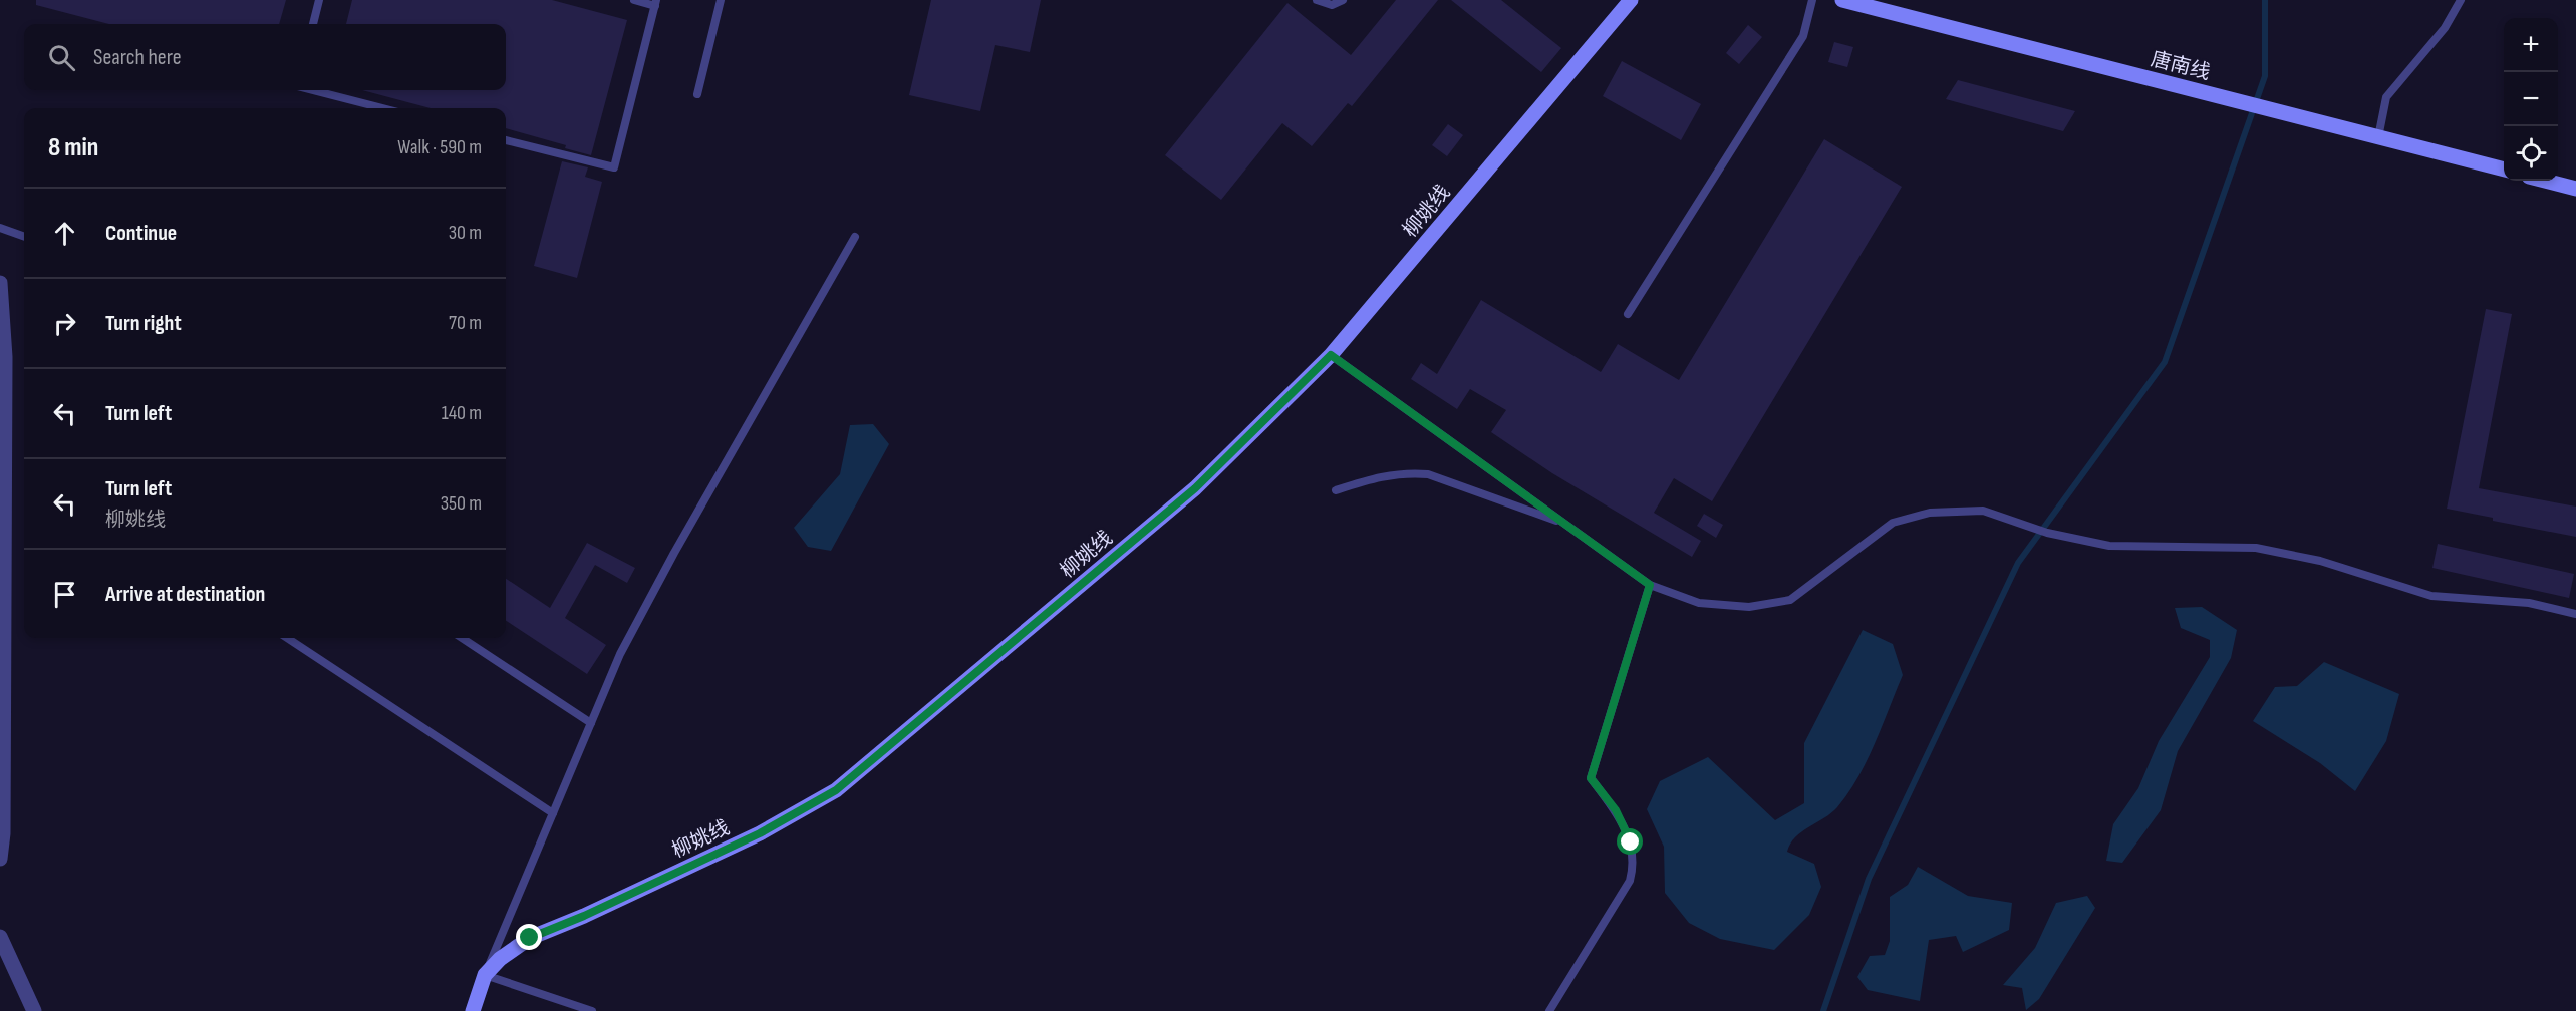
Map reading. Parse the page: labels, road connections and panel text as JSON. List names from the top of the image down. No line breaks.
{"streets":{"street":["唐南线","柳姚线"]},"page":{"map_buttons":["+","−"],"search":"Search here","heading":["8 min","Walk · 590 m"],"list":[["Continue","30 m"],["Turn right","70 m"],["Turn left","140 m"],["Turn left","柳姚线","350 m"],"Arrive at destination"]}}
